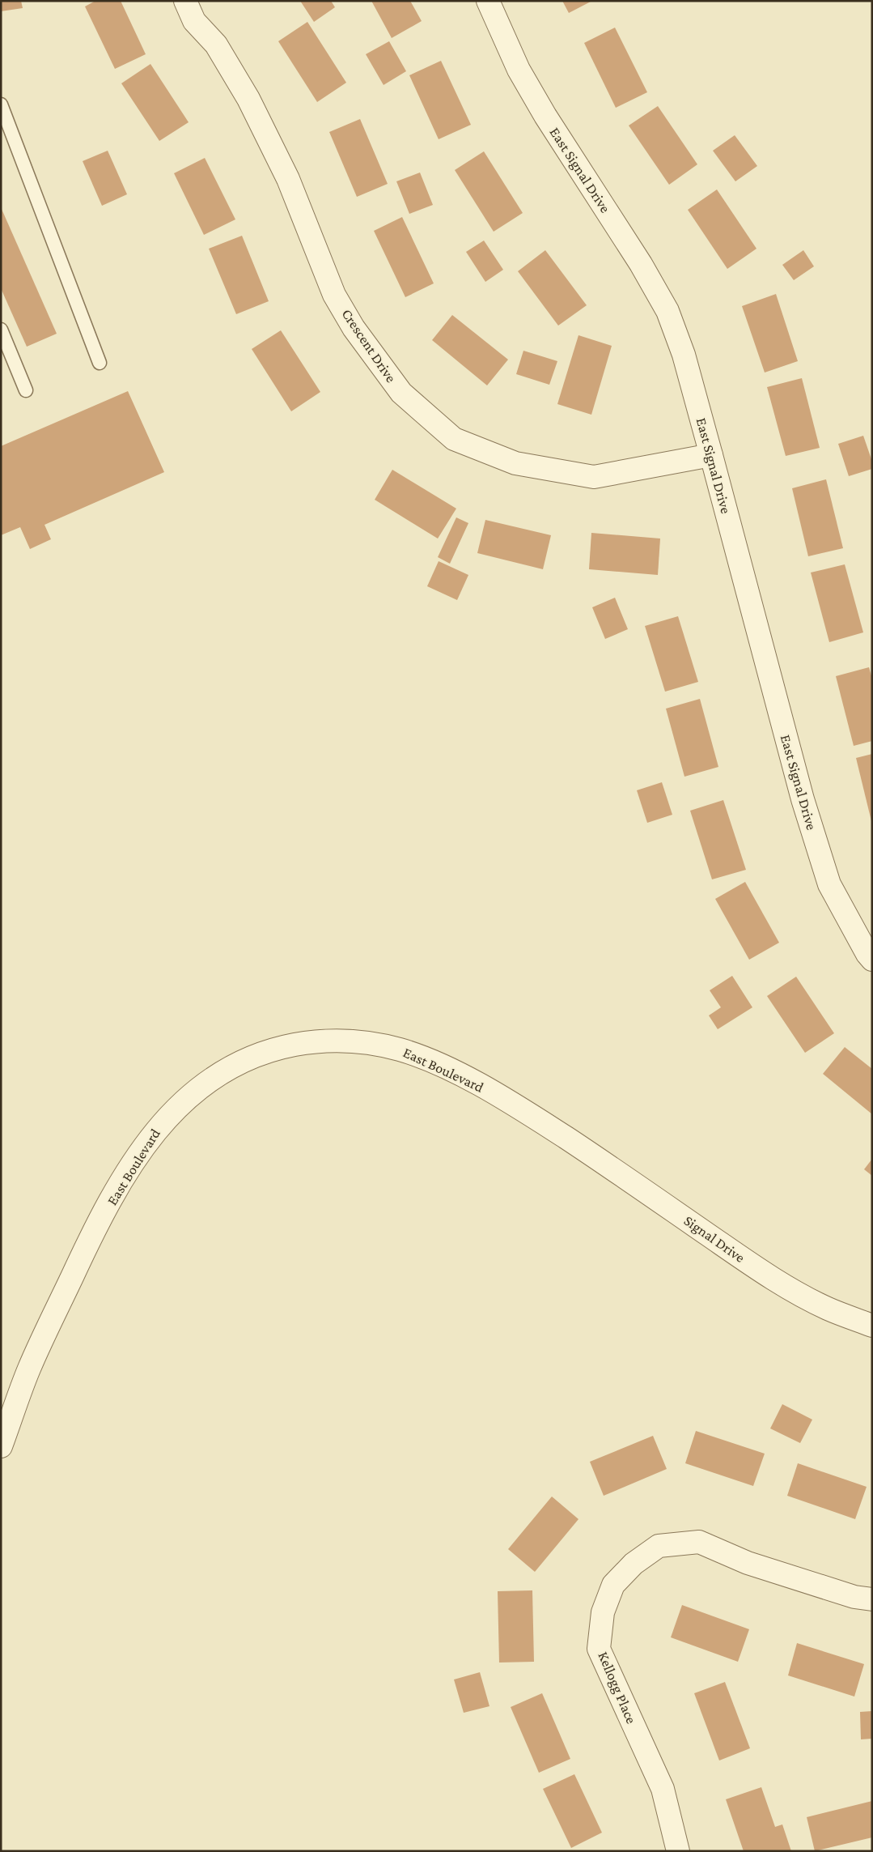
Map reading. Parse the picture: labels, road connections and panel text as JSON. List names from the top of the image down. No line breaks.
{"streets":{"street":["East Signal Drive","Crescent Drive","East Boulevard","Signal Drive","Kellogg Place"]},"crossings":[["East Signal Drive","Crescent Drive"],["East Boulevard","Signal Drive"]]}
